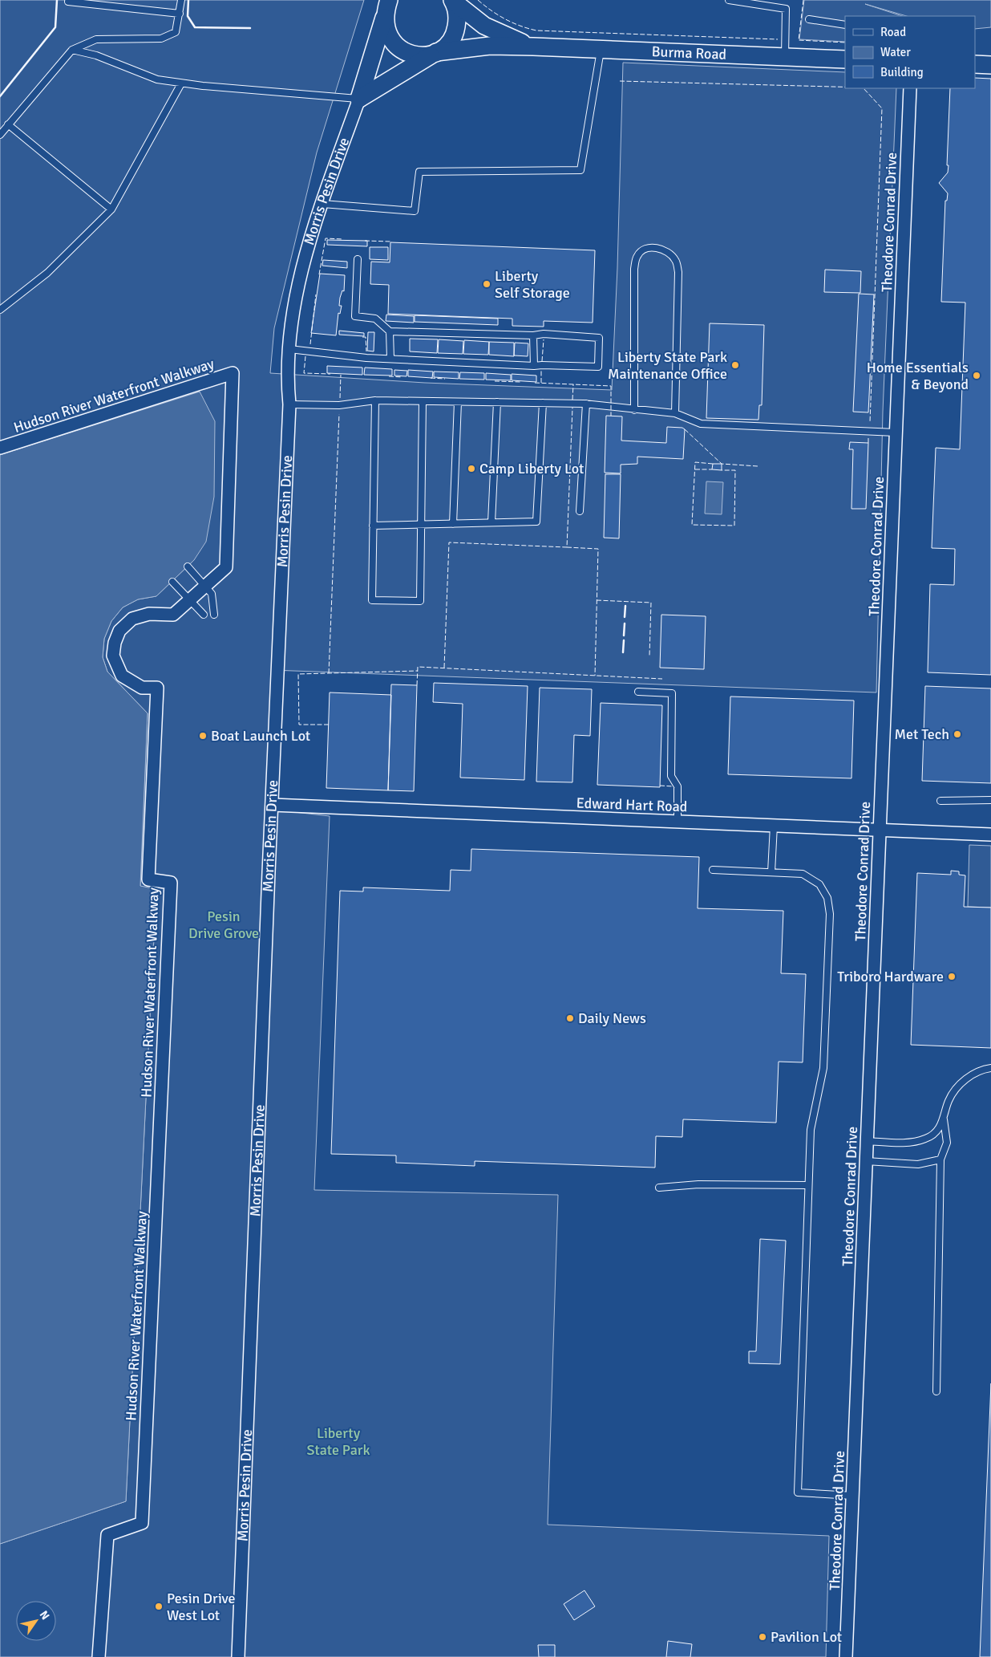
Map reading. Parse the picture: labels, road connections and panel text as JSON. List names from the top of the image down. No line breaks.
{"streets":{"street":["Burma Road","Morris Pesin Drive","Theodore Conrad Drive","Hudson River Waterfront Walkway","Edward Hart Road"]},"crossings":[["Burma Road","Morris Pesin Drive"],["Morris Pesin Drive","Edward Hart Road"],["Theodore Conrad Drive","Edward Hart Road"]],"parks":["Pesin Drive Grove","Liberty State Park"],"places":["Liberty Self Storage","Liberty State Park Maintenance Office","Home Essentials & Beyond","Camp Liberty Lot","Met Tech","Boat Launch Lot","Triboro Hardware","Daily News","Pesin Drive West Lot","Pavilion Lot"],"legend":["Road","Water","Building"],"north":"top right"}
